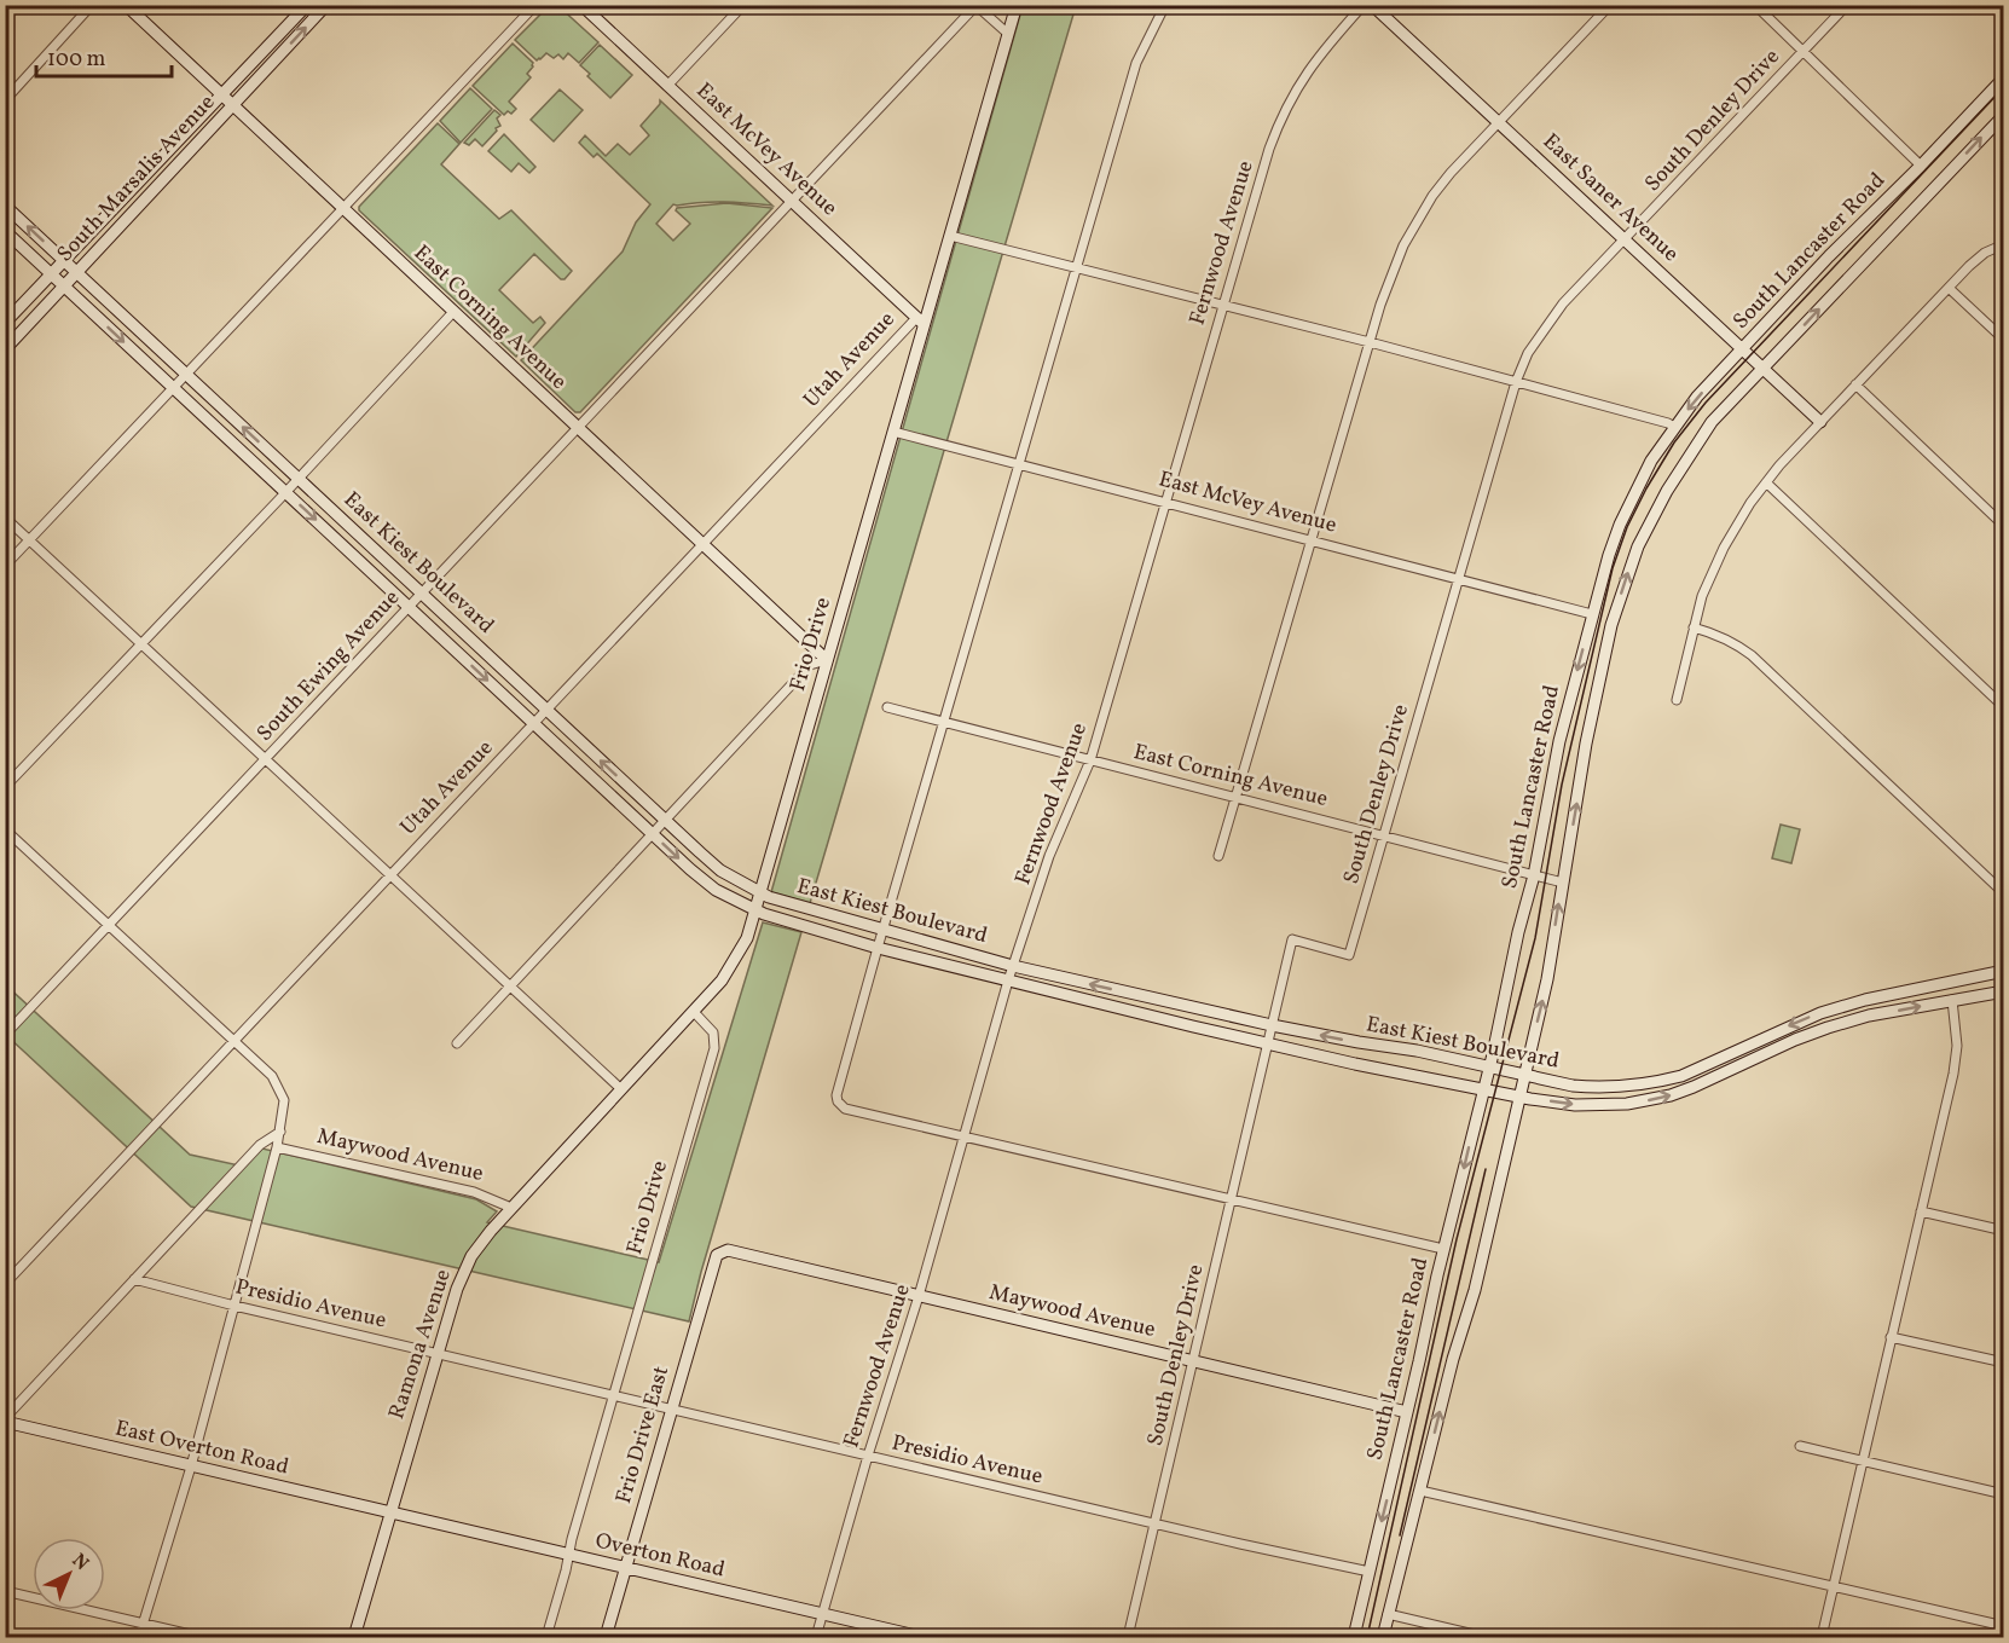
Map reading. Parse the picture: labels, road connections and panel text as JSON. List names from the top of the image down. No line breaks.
{"streets":{"main road":["East McVey Avenue","South Marsalis Avenue","East Saner Avenue","South Lancaster Road","East Corning Avenue","East Kiest Boulevard","Frio Drive","Maywood Avenue","Ramona Avenue","Frio Drive East","East Overton Road","Overton Road"],"street":["South Denley Drive","Fernwood Avenue","Utah Avenue","South Ewing Avenue","Presidio Avenue"]},"crossings":[["South Denley Drive","East McVey Avenue"],["South Denley Drive","East Saner Avenue"],["South Denley Drive","East Corning Avenue"],["South Denley Drive","East Kiest Boulevard"],["South Denley Drive","Maywood Avenue"],["South Denley Drive","Presidio Avenue"],["East McVey Avenue","Fernwood Avenue"],["East McVey Avenue","South Lancaster Road"],["East McVey Avenue","Utah Avenue"],["East McVey Avenue","Frio Drive"],["East McVey Avenue","South Ewing Avenue"],["South Marsalis Avenue","East Corning Avenue"],["South Marsalis Avenue","East Kiest Boulevard"],["East Saner Avenue","South Lancaster Road"],["Fernwood Avenue","East Corning Avenue"],["Fernwood Avenue","East Kiest Boulevard"],["Fernwood Avenue","Maywood Avenue"],["Fernwood Avenue","Presidio Avenue"],["Fernwood Avenue","Overton Road"],["South Lancaster Road","East Corning Avenue"],["South Lancaster Road","East Kiest Boulevard"],["South Lancaster Road","Maywood Avenue"],["South Lancaster Road","Presidio Avenue"],["East Corning Avenue","Utah Avenue"],["East Corning Avenue","Frio Drive"],["East Corning Avenue","South Ewing Avenue"],["Utah Avenue","East Kiest Boulevard"],["Utah Avenue","Frio Drive"],["East Kiest Boulevard","Frio Drive"],["East Kiest Boulevard","South Ewing Avenue"],["Frio Drive","Presidio Avenue"],["Frio Drive","Ramona Avenue"],["Frio Drive","Overton Road"],["Maywood Avenue","Ramona Avenue"],["Maywood Avenue","Frio Drive East"],["Presidio Avenue","Ramona Avenue"],["Presidio Avenue","Frio Drive East"],["Ramona Avenue","East Overton Road"],["Ramona Avenue","Overton Road"],["Frio Drive East","Overton Road"],["East Overton Road","Overton Road"]],"scale_bar":"100 m","north":"top right"}
